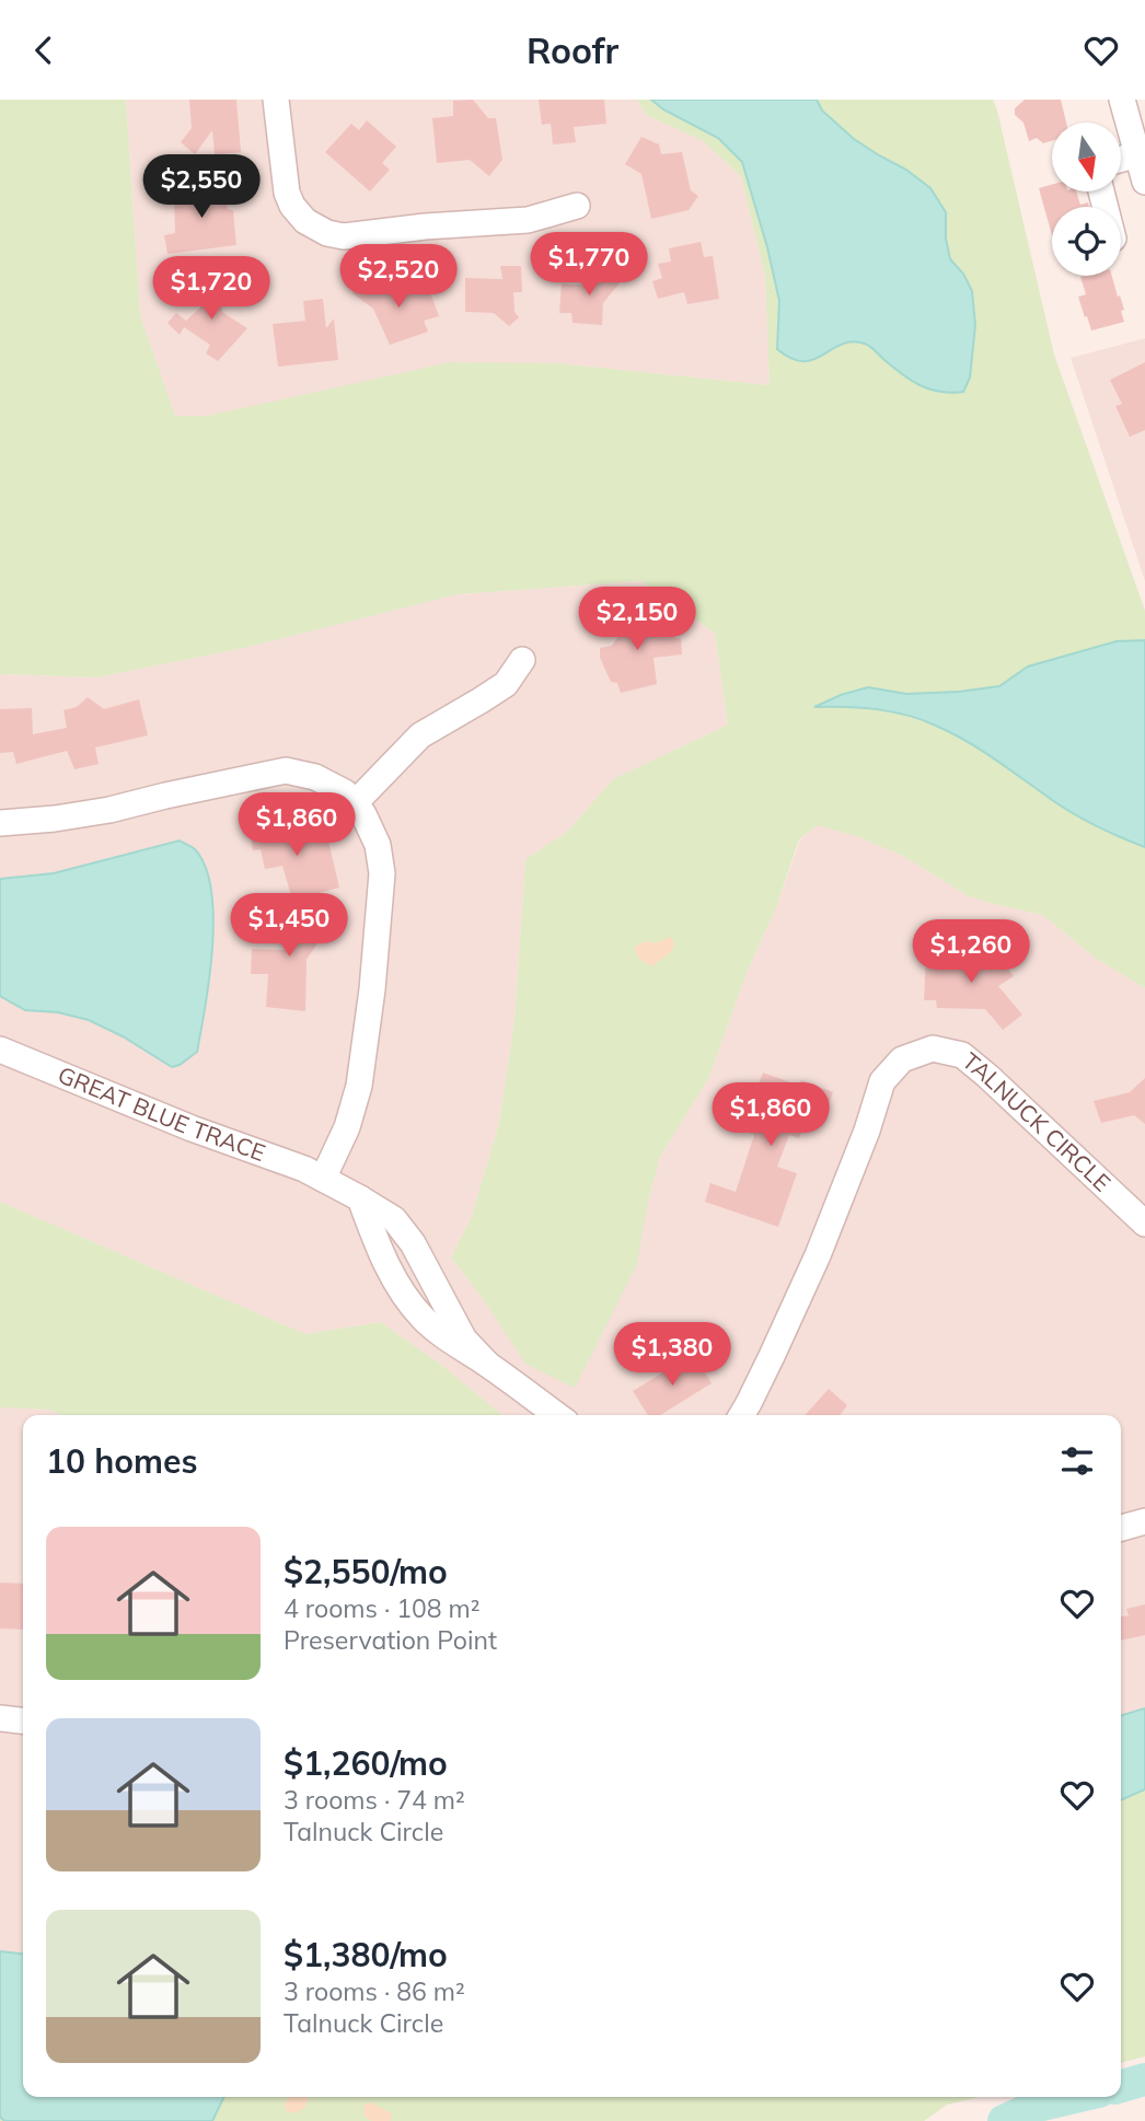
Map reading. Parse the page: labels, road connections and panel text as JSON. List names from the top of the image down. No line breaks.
{"streets":{"street":["GREAT BLUE TRACE","TALNUCK CIRCLE"]},"north":"bottom","page":{"header":"Roofr","price":["$2,550","$1,770","$2,520","$1,720","$2,150","$1,860","$1,450","$1,260","$1,860","$1,380"],"heading":"10 homes","list":[{"name":"$2,550/mo","note":"4 rooms · 108 m² · Preservation Point"},{"name":"$1,260/mo","note":"3 rooms · 74 m² · Talnuck Circle"},{"name":"$1,380/mo","note":"3 rooms · 86 m² · Talnuck Circle"}]}}
